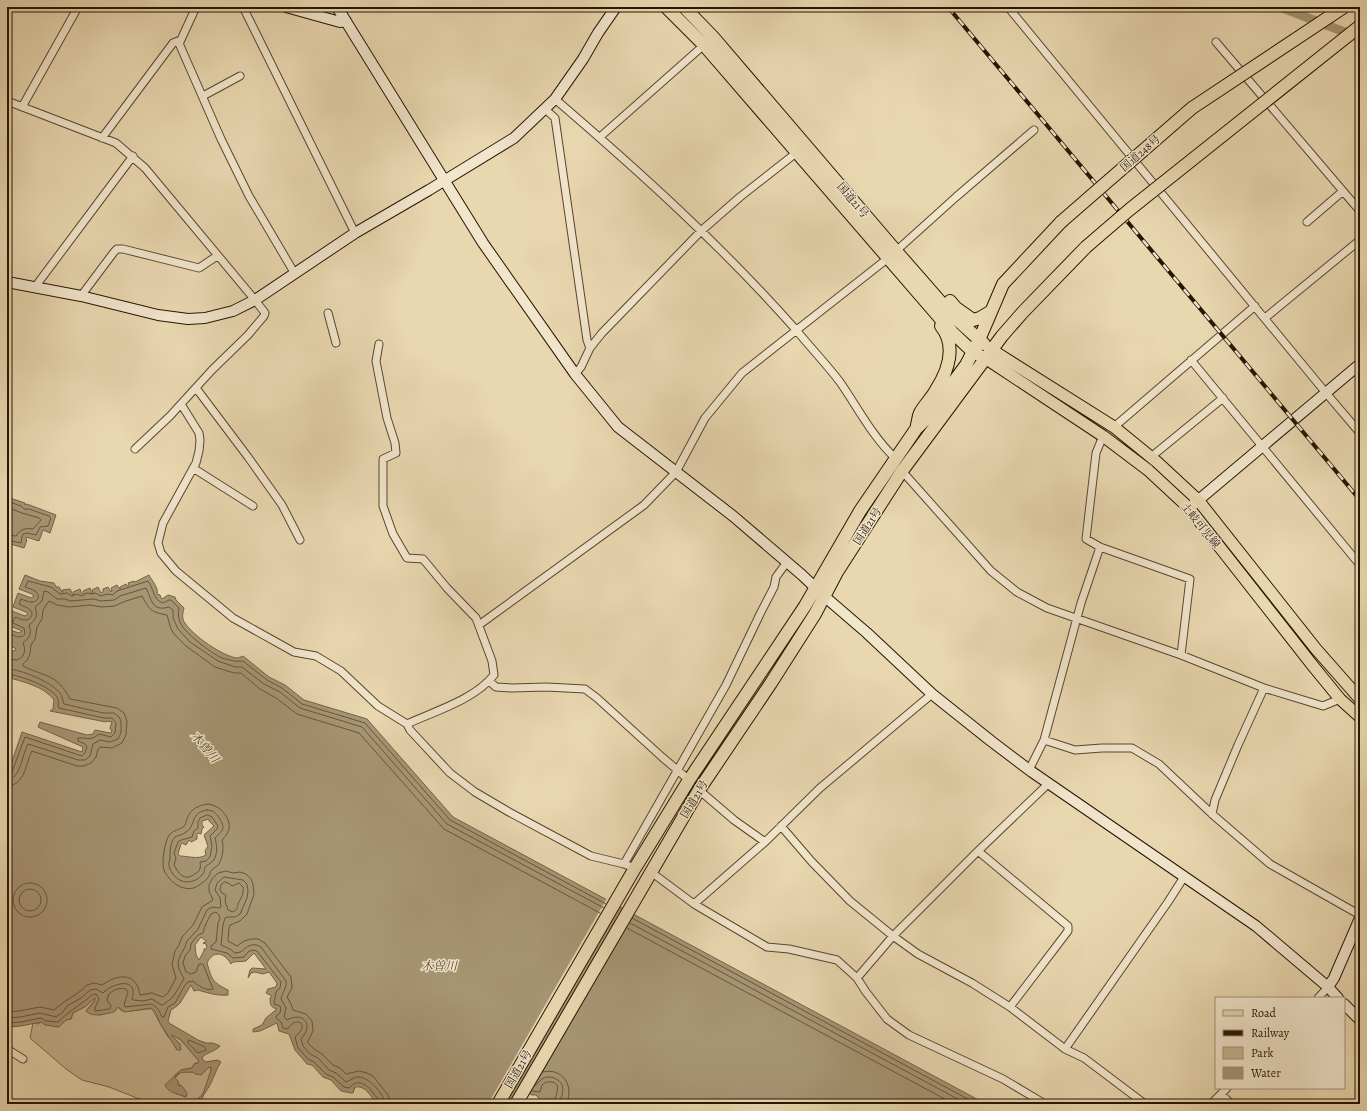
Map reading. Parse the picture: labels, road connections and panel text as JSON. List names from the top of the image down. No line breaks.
{"streets":{"highway":["国道248号","国道21号"],"main road":["土岐可児線"]},"crossings":[["国道248号","国道21号"],["国道21号","土岐可児線"]],"water":["木曽川"],"legend":["Road","Railway","Park","Water"]}
